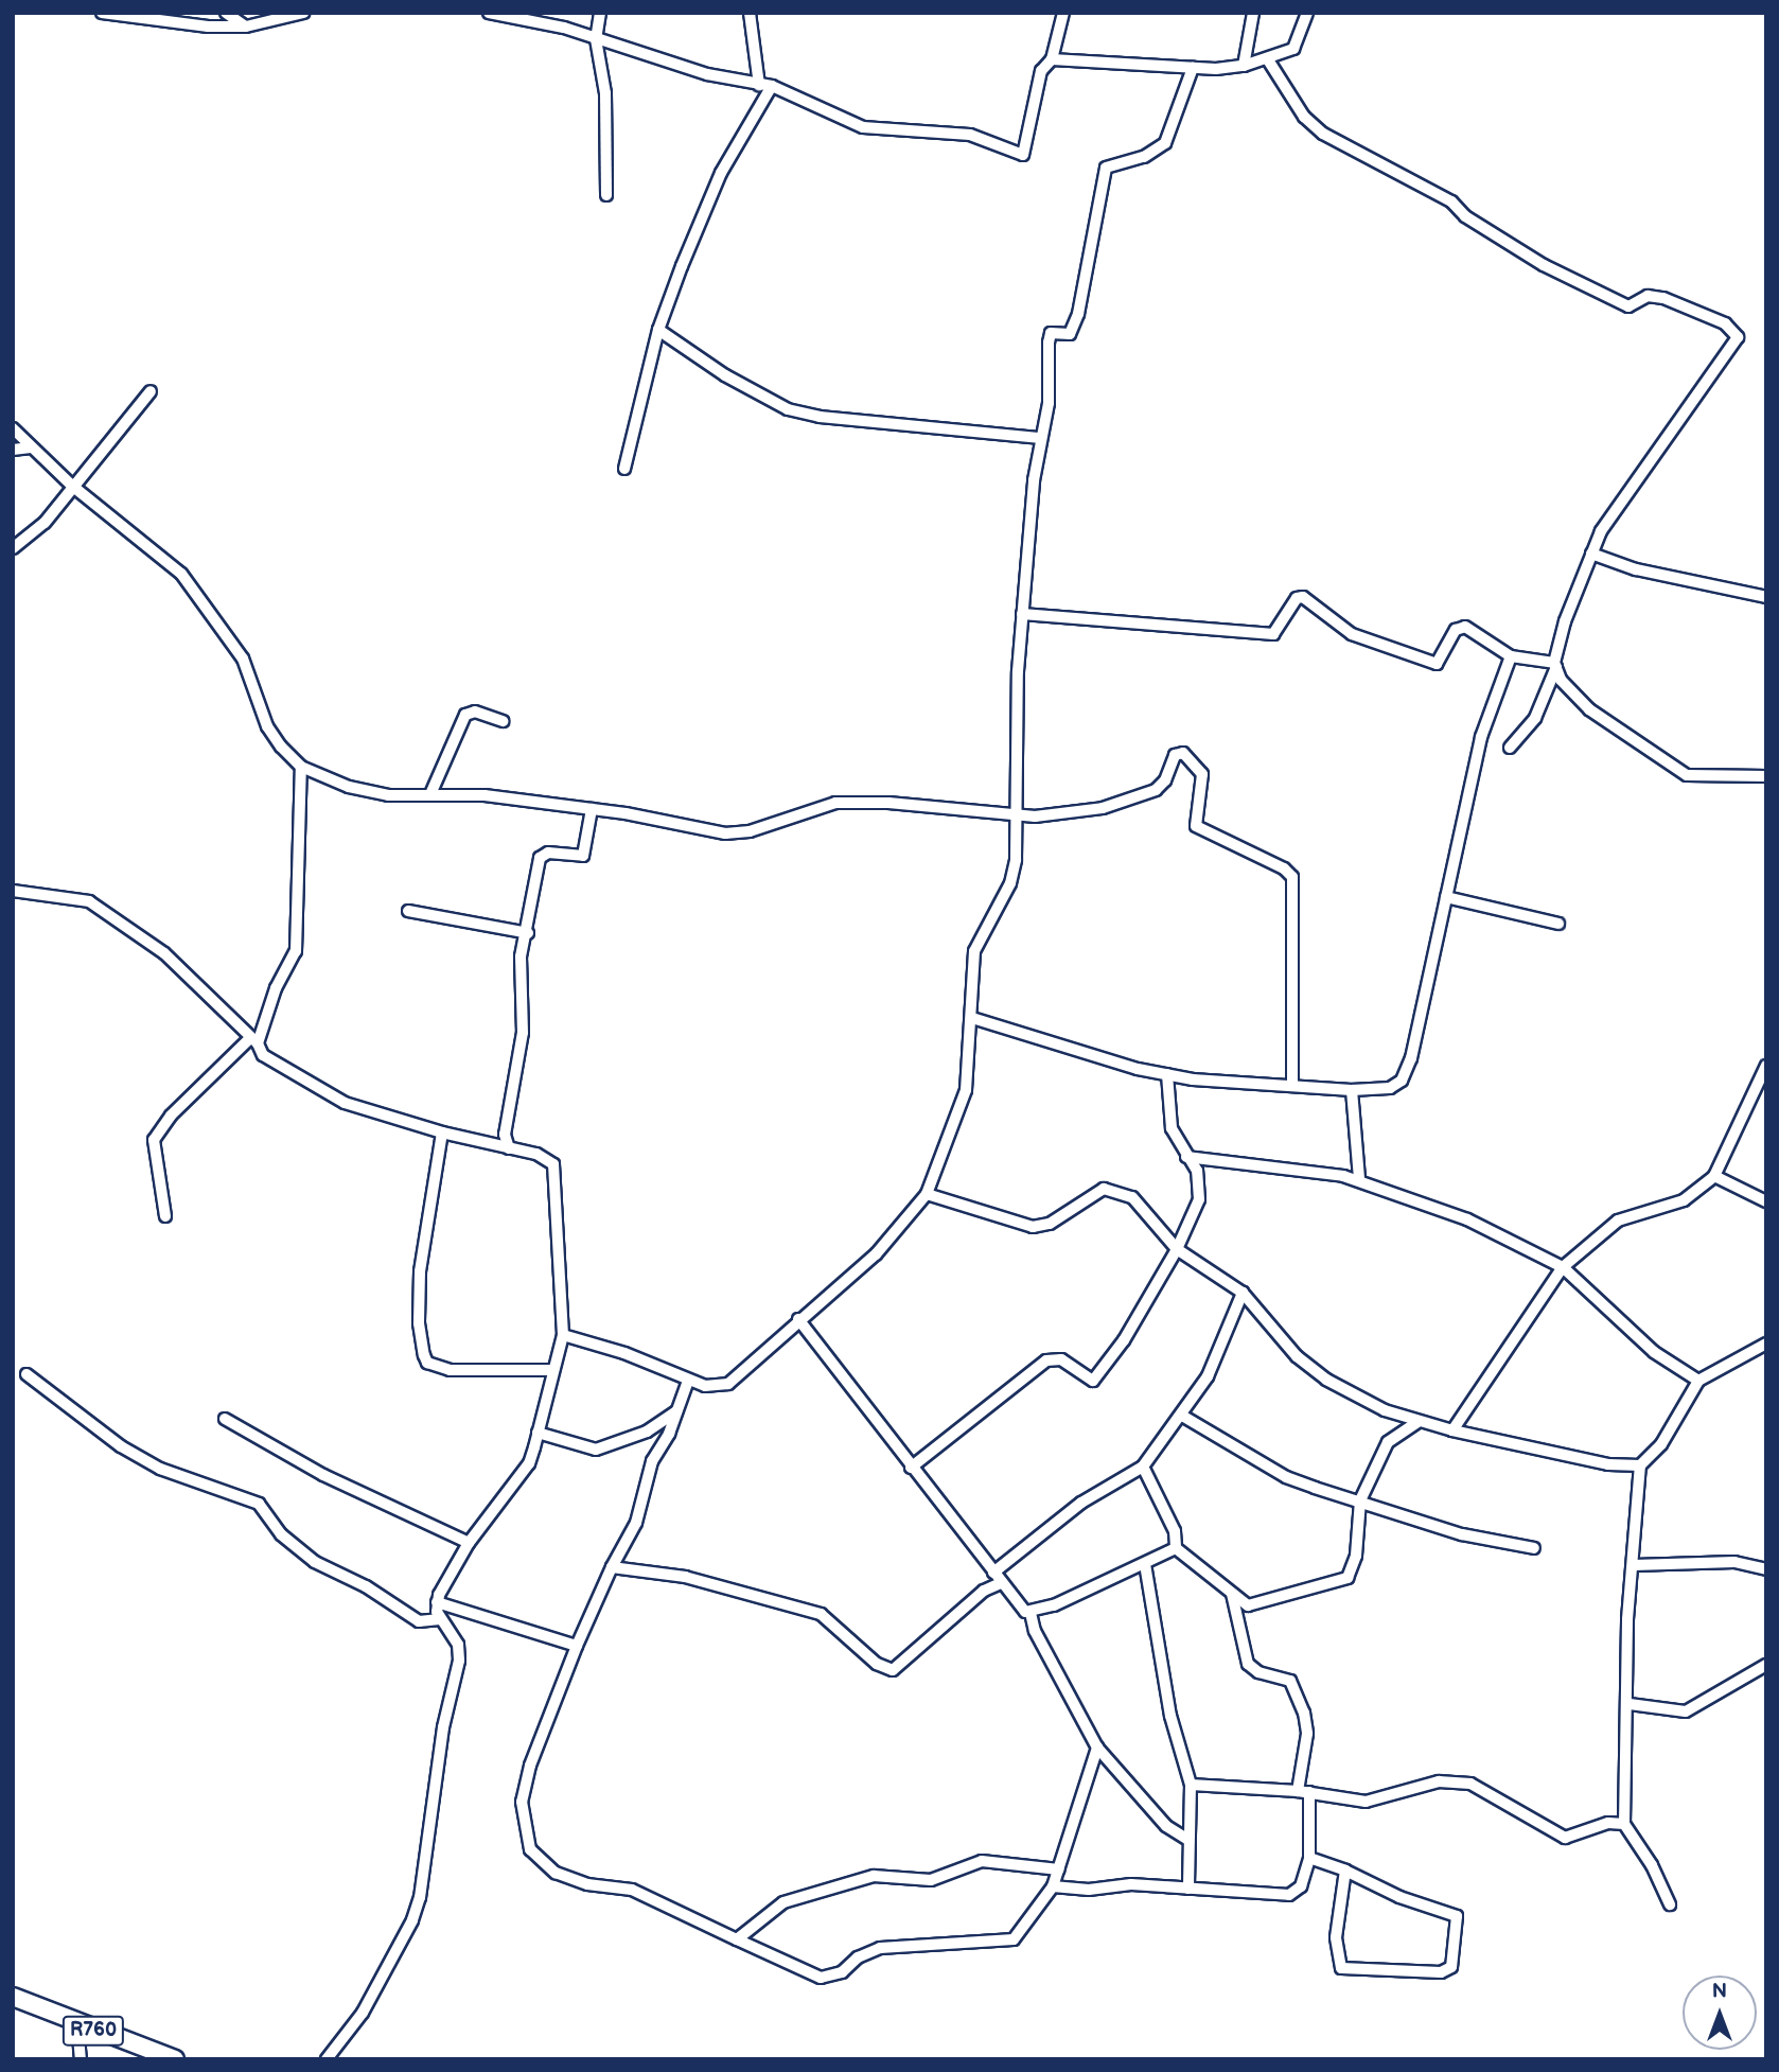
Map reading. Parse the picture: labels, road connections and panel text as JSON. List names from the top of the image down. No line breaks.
{"streets":{"main road":["R760"]},"north":"top"}
